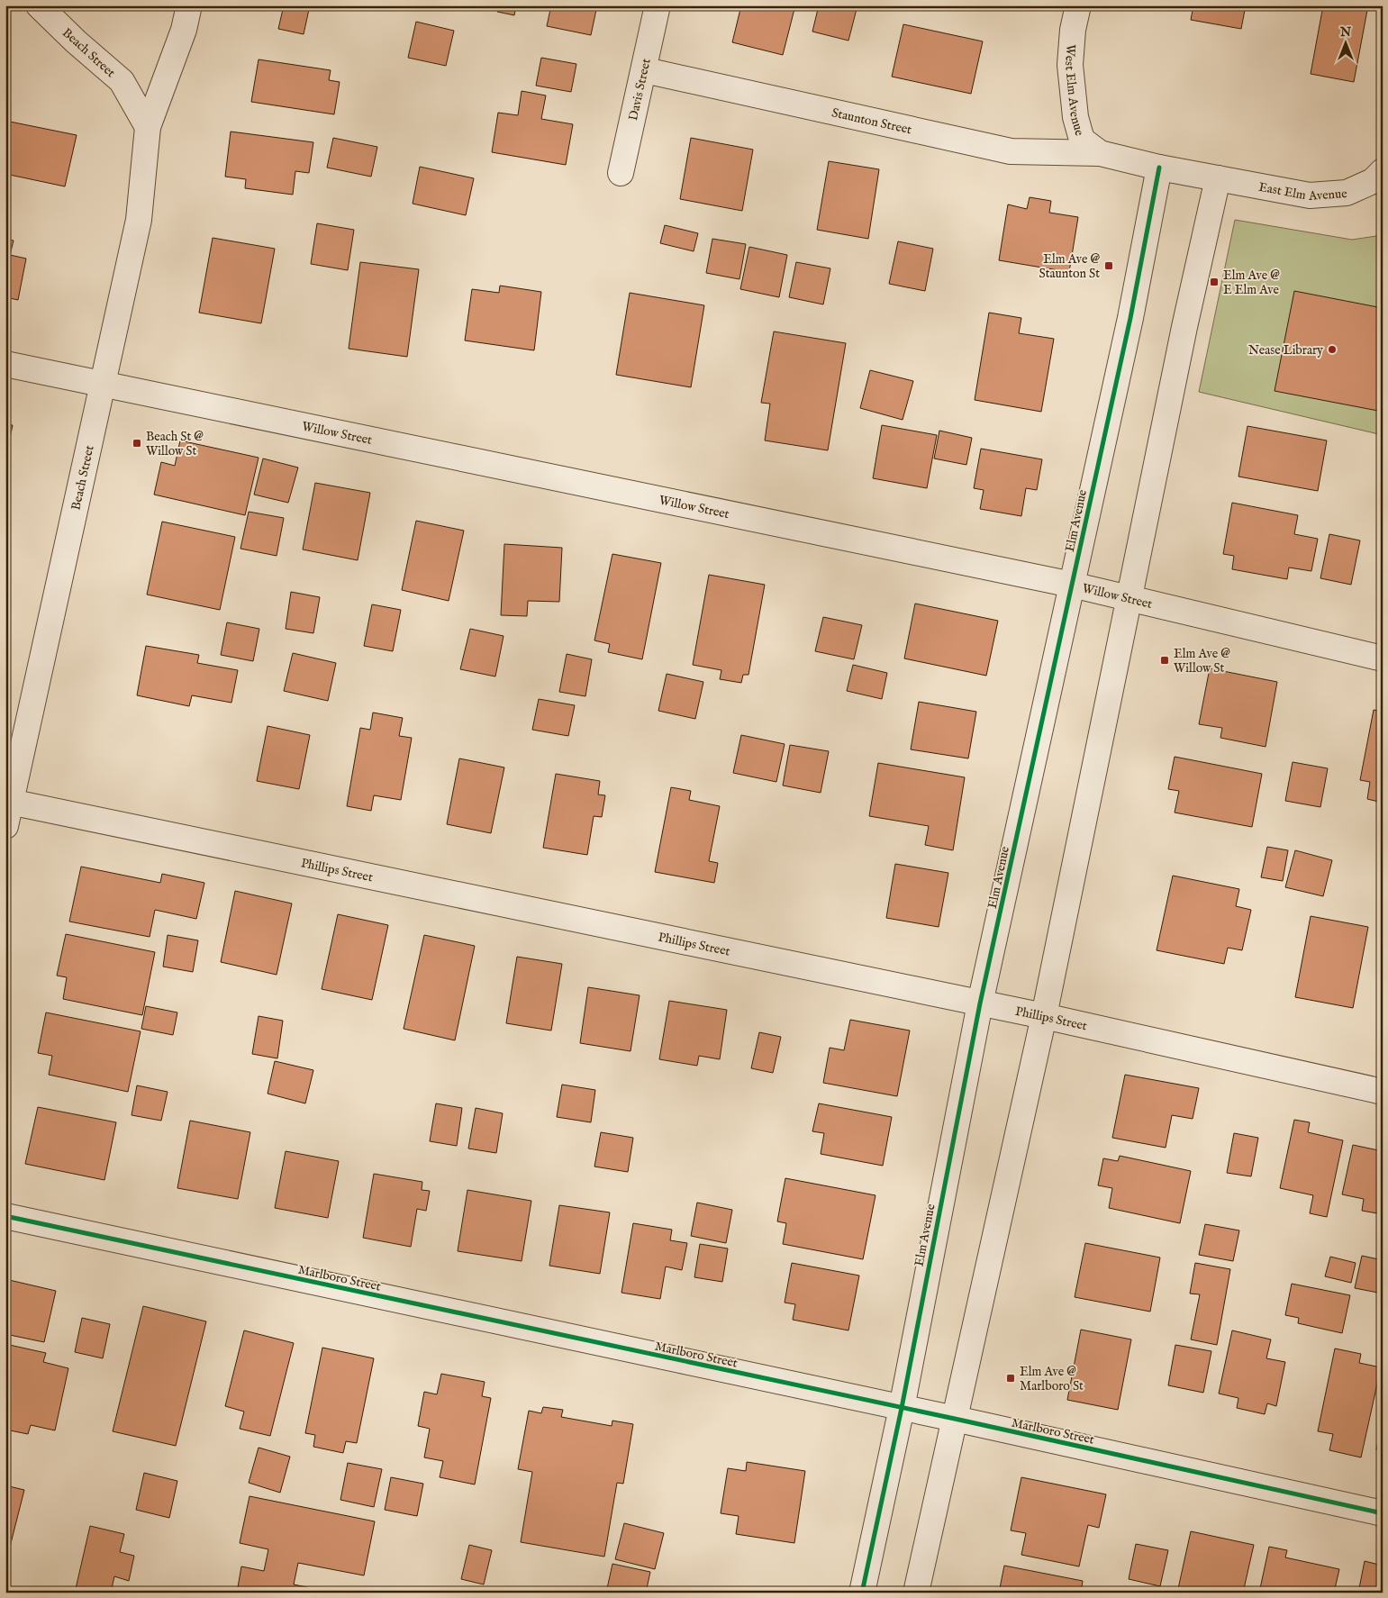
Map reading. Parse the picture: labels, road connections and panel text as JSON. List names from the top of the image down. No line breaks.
{"streets":{"street":["Beach Street","Davis Street","West Elm Avenue","Staunton Street","East Elm Avenue","Willow Street","Elm Avenue","Phillips Street","Marlboro Street"]},"crossings":[["Beach Street","Willow Street"],["Beach Street","Phillips Street"],["Davis Street","Staunton Street"],["West Elm Avenue","Staunton Street"],["West Elm Avenue","East Elm Avenue"],["West Elm Avenue","Elm Avenue"],["Willow Street","Elm Avenue"],["Elm Avenue","Phillips Street"],["Elm Avenue","Marlboro Street"]],"places":{"transit":["Elm Ave @ Staunton St","Elm Ave @ E Elm Ave","Beach St @ Willow St","Elm Ave @ Willow St","Elm Ave @ Marlboro St"],"other":["Nease Library"]},"north":"top"}
